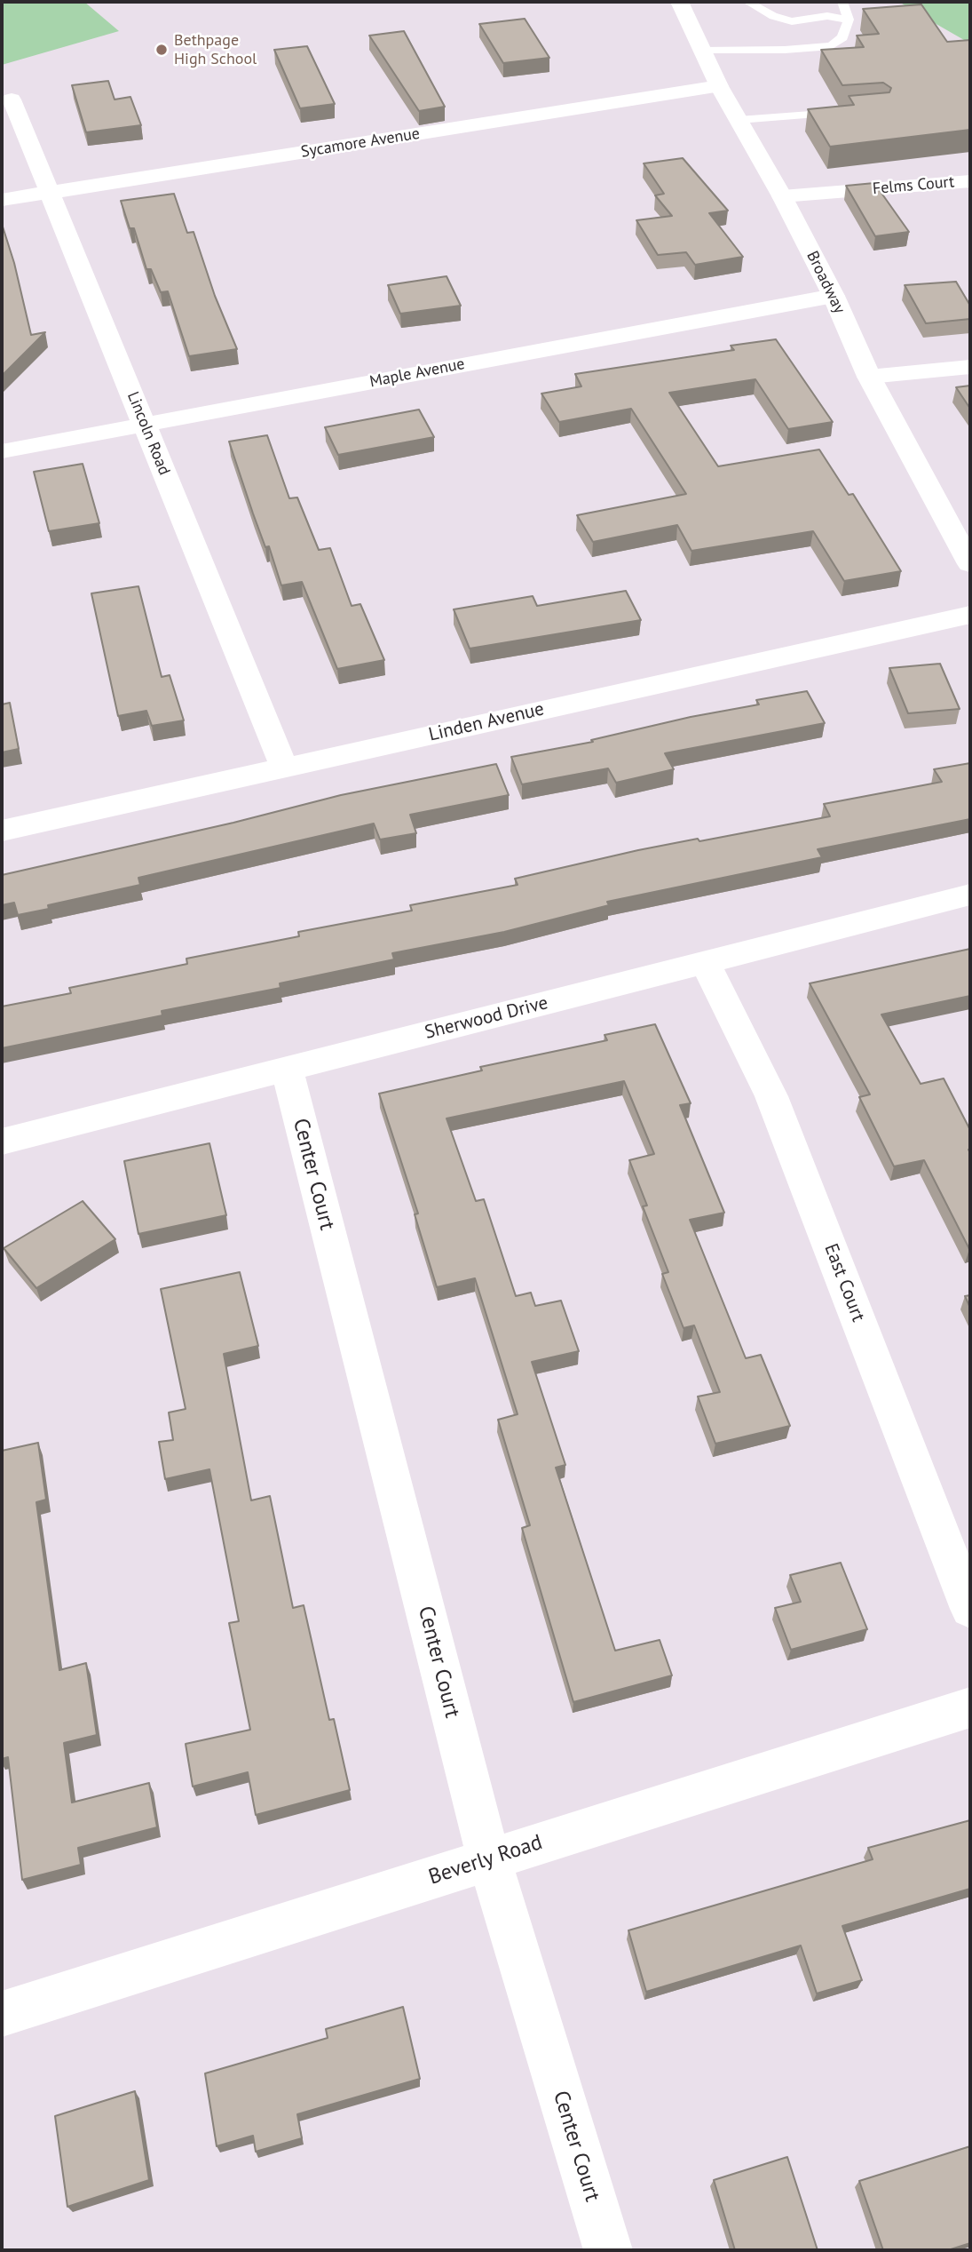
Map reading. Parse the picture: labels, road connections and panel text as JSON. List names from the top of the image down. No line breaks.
{"streets":{"street":["Sycamore Avenue","Felms Court","Broadway","Maple Avenue","Lincoln Road","Linden Avenue","Sherwood Drive","Center Court","East Court","Beverly Road"]},"crossings":[["Sycamore Avenue","Broadway"],["Sycamore Avenue","Lincoln Road"],["Felms Court","Broadway"],["Broadway","Maple Avenue"],["Maple Avenue","Lincoln Road"],["Lincoln Road","Linden Avenue"],["Sherwood Drive","Center Court"],["Sherwood Drive","East Court"],["Center Court","Beverly Road"]],"places":["Bethpage High School"]}
